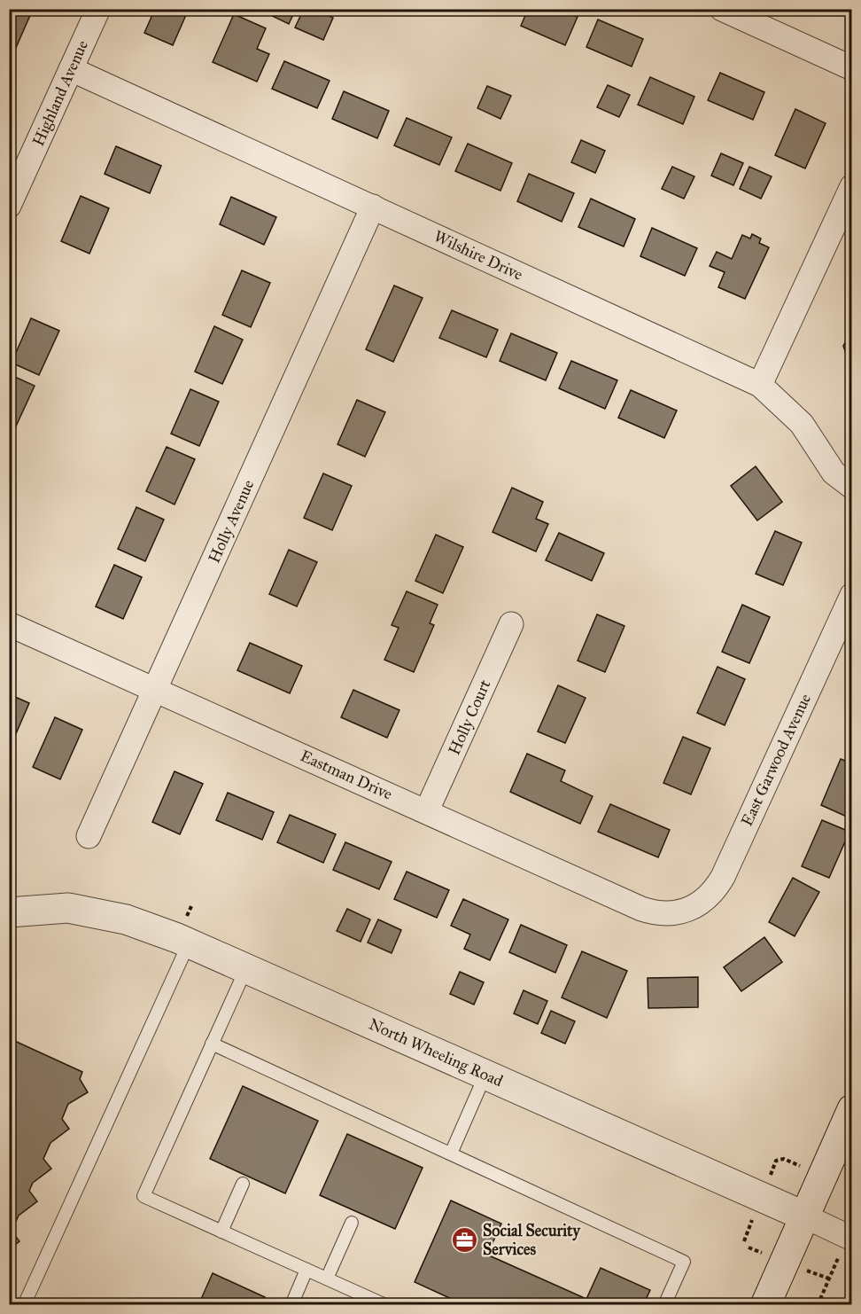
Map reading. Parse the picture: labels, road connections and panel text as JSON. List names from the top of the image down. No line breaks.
{"streets":{"street":["Highland Avenue","Wilshire Drive","Holly Avenue","Holly Court","East Garwood Avenue","Eastman Drive","North Wheeling Road"]},"crossings":[["Highland Avenue","Wilshire Drive"],["Wilshire Drive","Holly Avenue"],["Holly Avenue","Eastman Drive"],["Holly Court","Eastman Drive"],["East Garwood Avenue","Eastman Drive"]],"places":{"office":["Social Security Services"]}}
